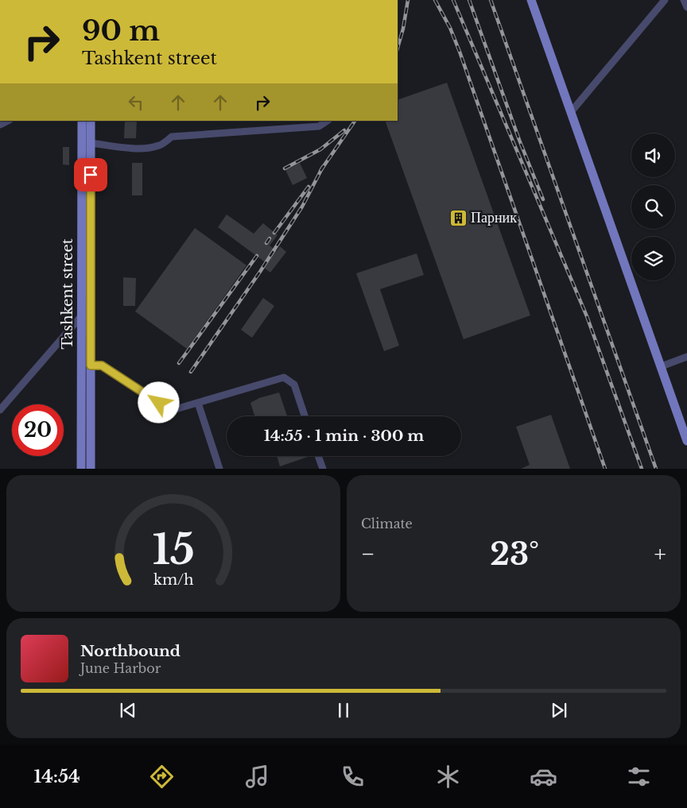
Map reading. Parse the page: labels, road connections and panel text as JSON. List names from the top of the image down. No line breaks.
{"streets":{"main road":["Tashkent street"]},"places":{"building":["Парник"]},"page":{"turn":["90 m","Tashkent street"],"limit":"20","trip":"14:55 · 1 min · 300 m","tile":"Climate","heat":["−","23°","+"],"song":["Northbound","June Harbor"],"tabs":"14:54","gauge":["15","km/h"]}}
